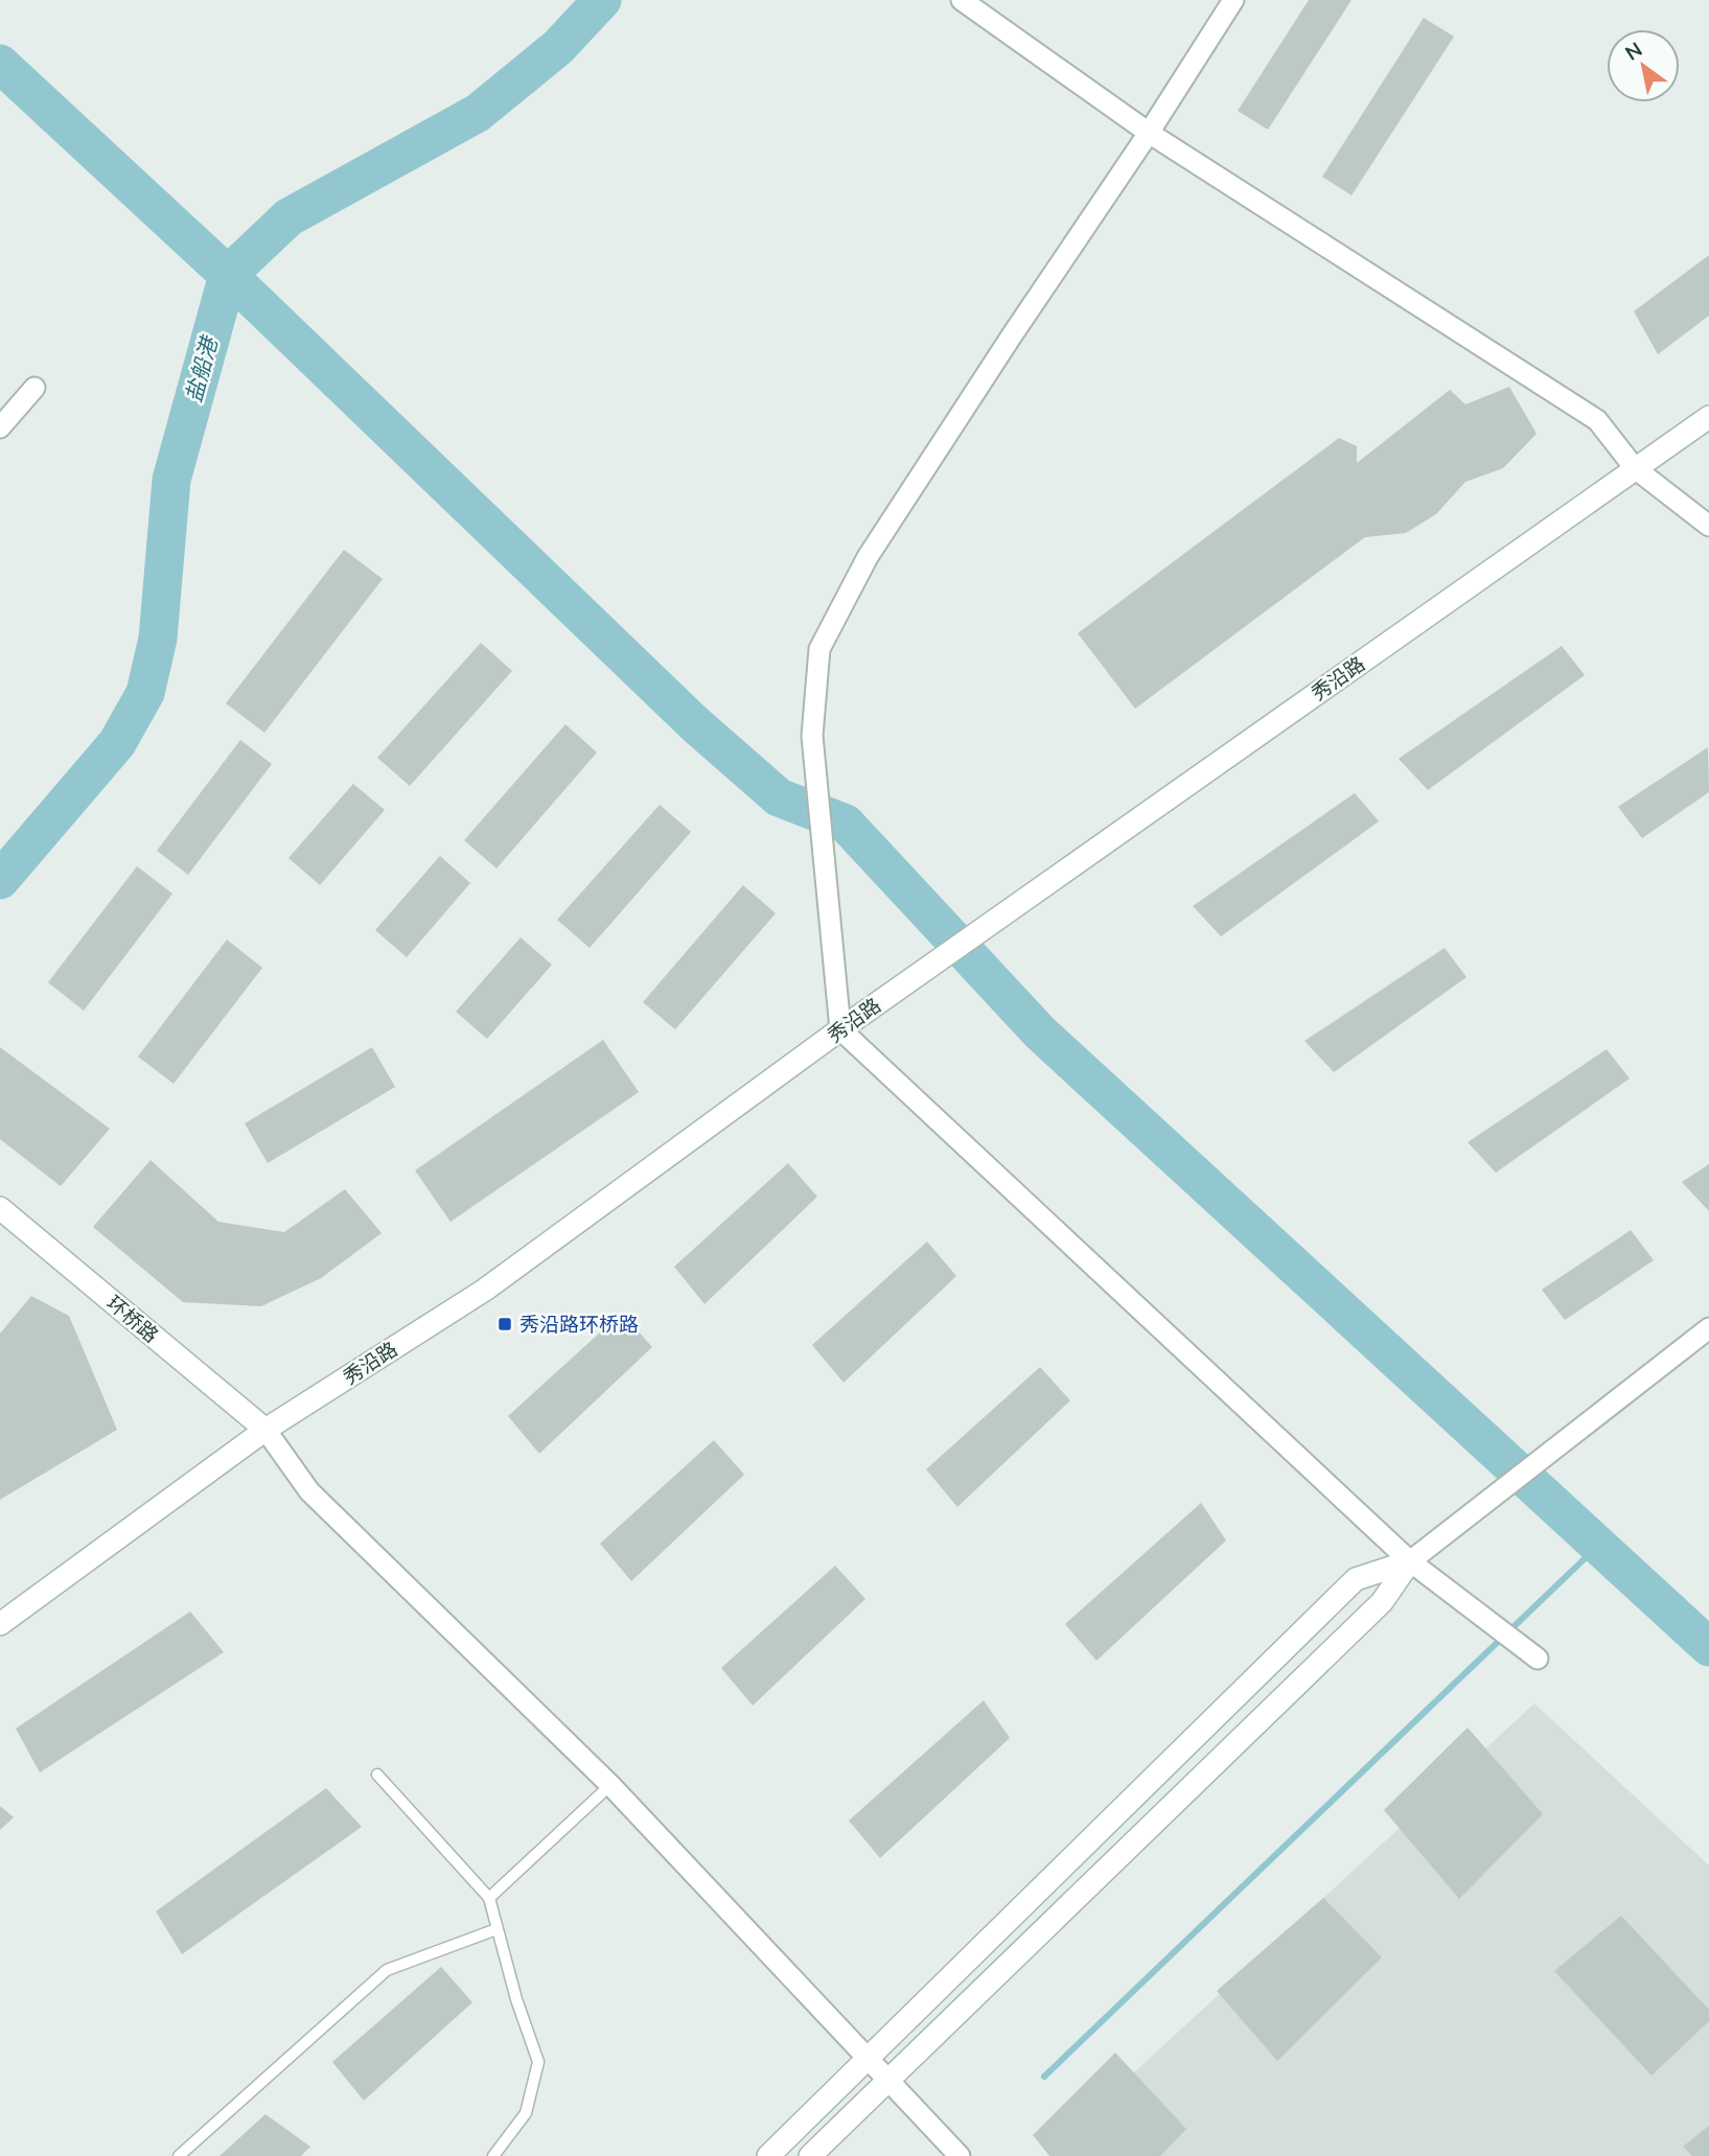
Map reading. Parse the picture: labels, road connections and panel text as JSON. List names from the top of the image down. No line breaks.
{"streets":{"main road":["秀沿路","环桥路"]},"crossings":[["秀沿路","环桥路"]],"water":["盐船港"],"places":{"transit":["秀沿路环桥路"]},"north":"top left"}
